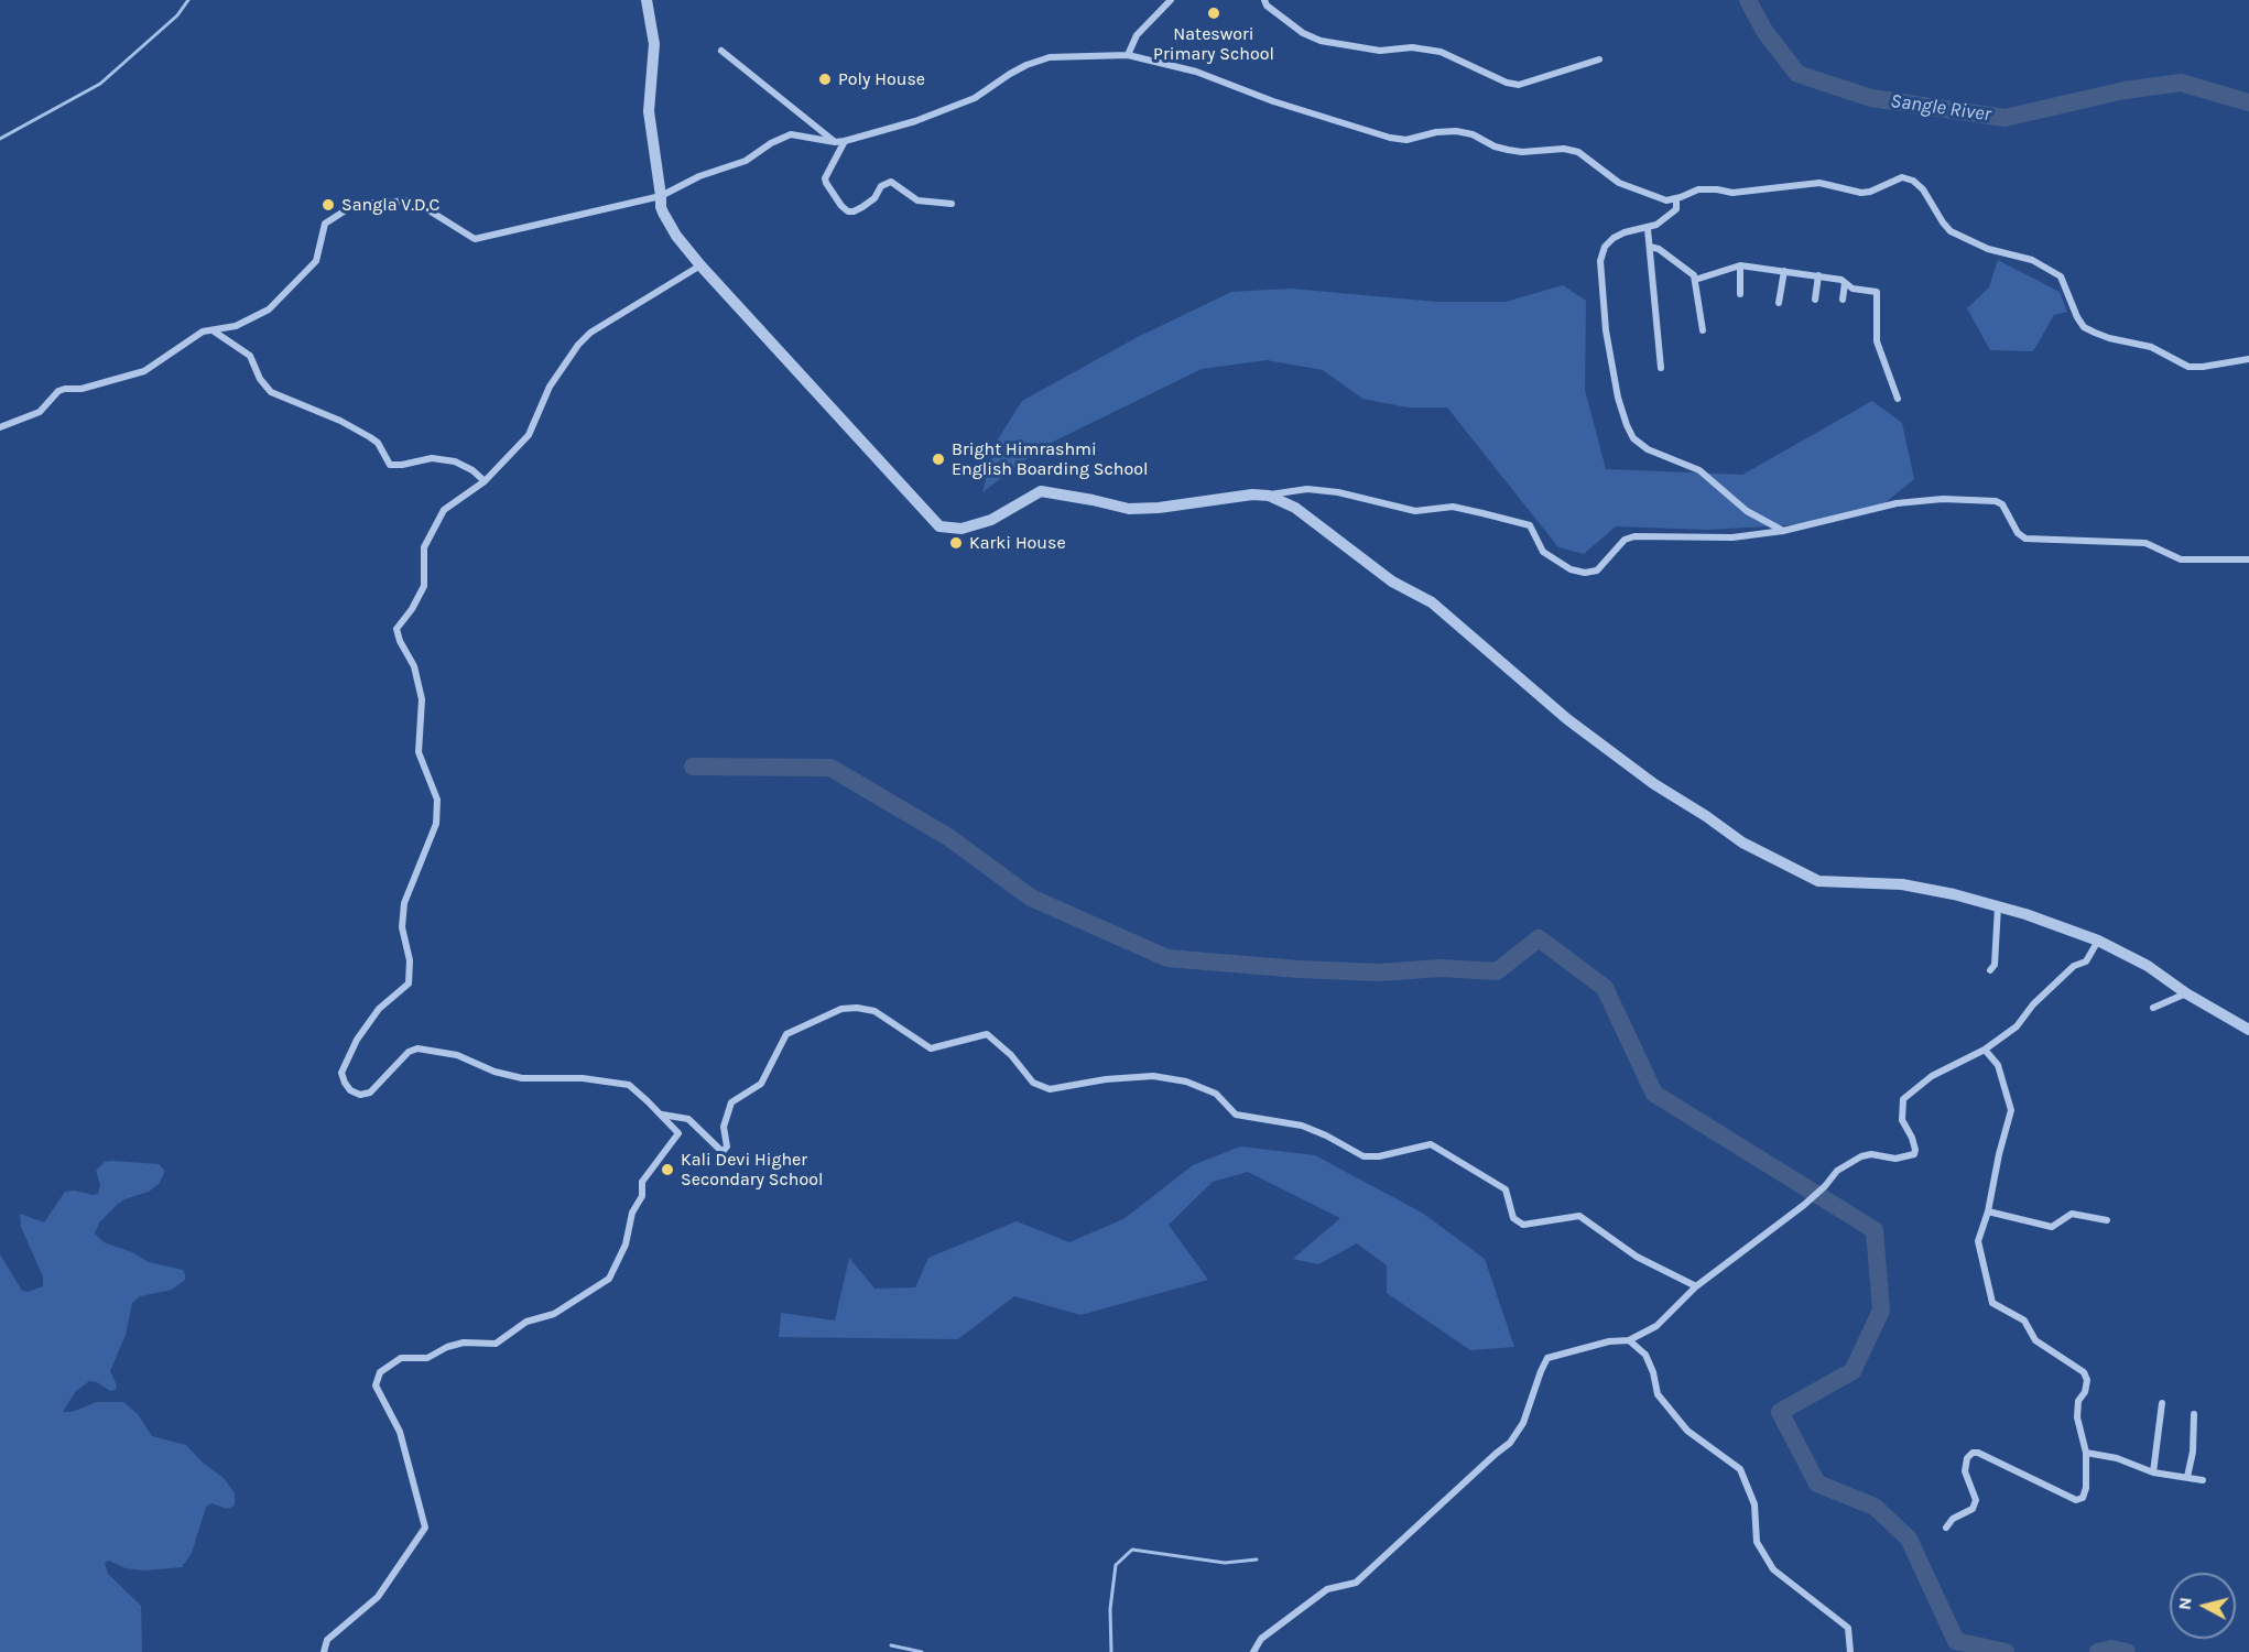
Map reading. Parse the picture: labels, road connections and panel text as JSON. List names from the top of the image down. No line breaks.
{"water":["Sangle River"],"places":["Nateswori Primary School","Poly House","Sangla V.D.C","Bright Himrashmi English Boarding School","Karki House","Kali Devi Higher Secondary School"],"north":"left"}
